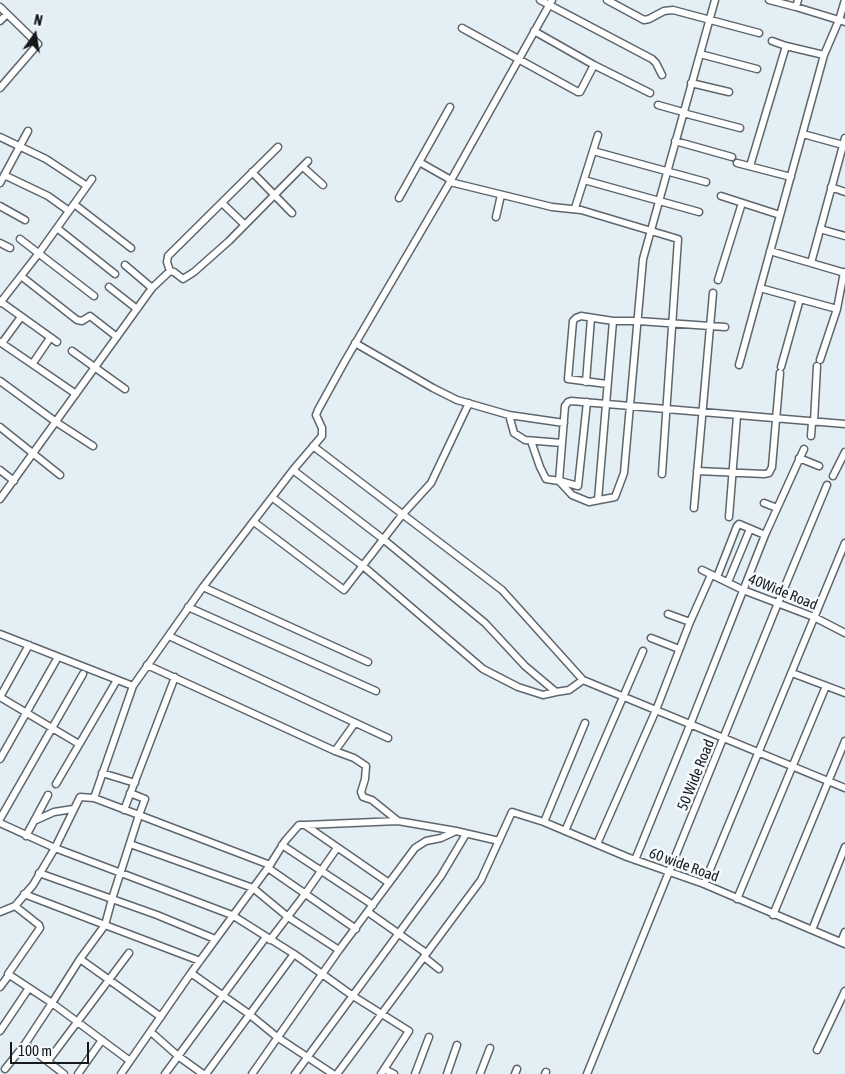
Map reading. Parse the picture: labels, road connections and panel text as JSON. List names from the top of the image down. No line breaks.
{"streets":{"street":["40Wide Road","50 Wide Road","60 wide Road"]},"crossings":[["40Wide Road","50 Wide Road"],["50 Wide Road","60 wide Road"]],"scale_bar":"100 m","north":"top"}
